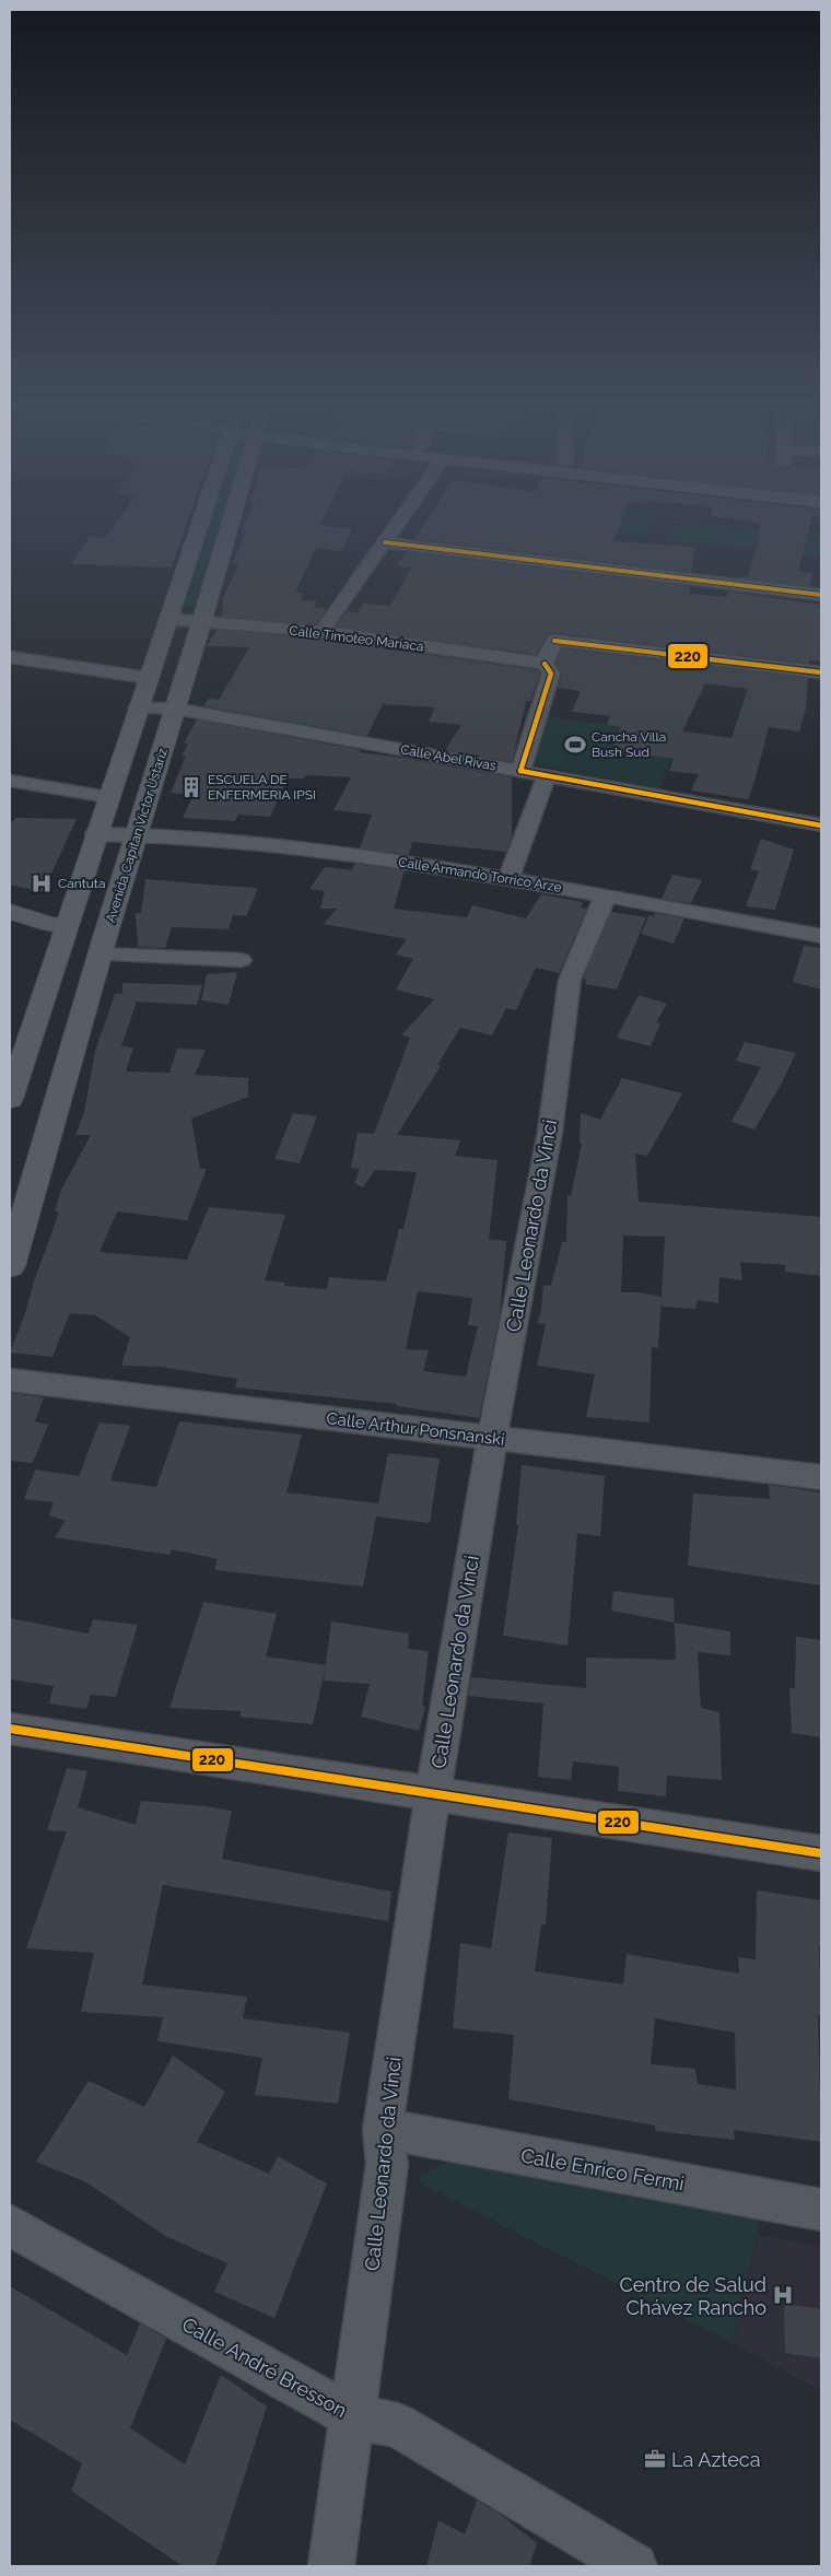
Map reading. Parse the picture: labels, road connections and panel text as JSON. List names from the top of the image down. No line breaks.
{"streets":{"main road":["Avenida Capitan Víctor Ustariz"],"street":["Calle Timoteo Mariaca","Calle Abel Rivas","Calle Armando Torrico Arze","Calle Leonardo da Vinci","Calle Arthur Ponsnanski","Calle Enrico Fermi","Calle André Bresson"]},"crossings":[["Calle Timoteo Mariaca","Avenida Capitan Víctor Ustariz"],["Calle Abel Rivas","Avenida Capitan Víctor Ustariz"],["Avenida Capitan Víctor Ustariz","Calle Armando Torrico Arze"],["Calle Armando Torrico Arze","Calle Leonardo da Vinci"],["Calle Leonardo da Vinci","Calle Arthur Ponsnanski"],["Calle Leonardo da Vinci","Calle Enrico Fermi"],["Calle Leonardo da Vinci","Calle André Bresson"]],"places":{"sports":["Cancha Villa Bush Sud"],"building":["ESCUELA DE ENFERMERIA IPSI"],"hospital":["Cantuta","Centro de Salud Chávez Rancho"],"office":["La Azteca"]},"lines":["transit line 220"]}
